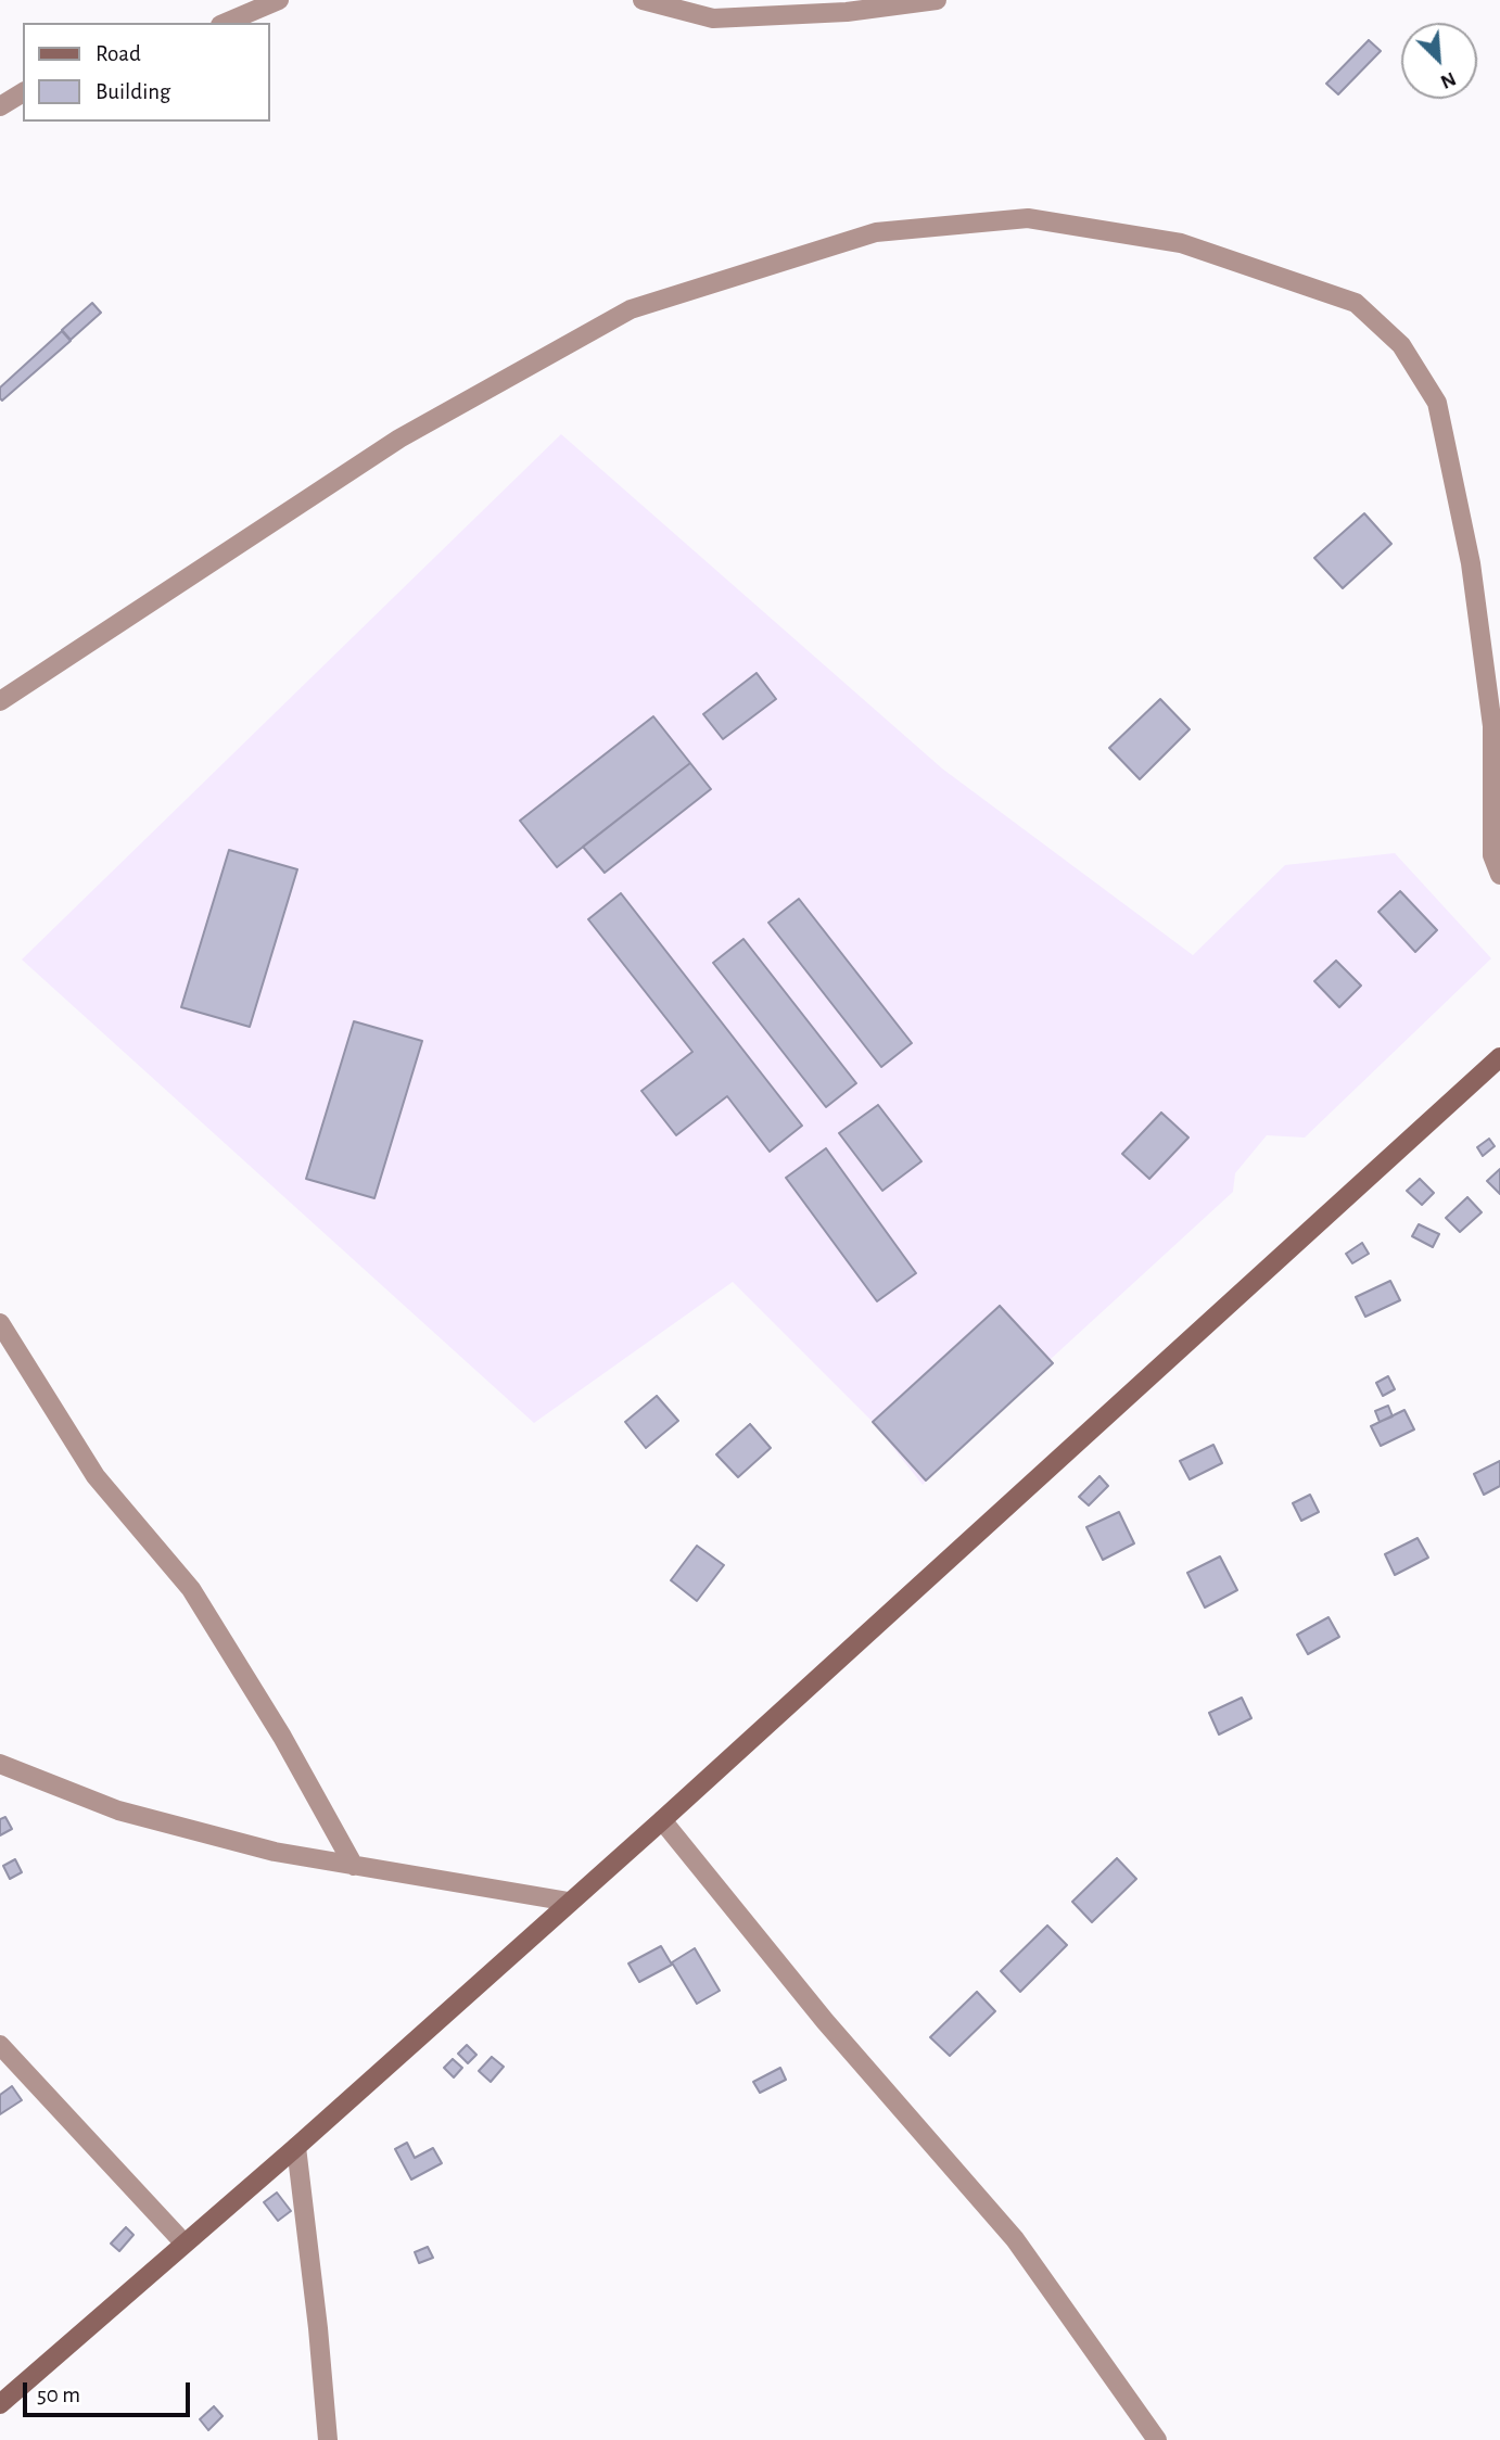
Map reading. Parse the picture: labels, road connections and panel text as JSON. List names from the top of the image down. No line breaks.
{"legend":["Road","Building"],"scale_bar":"50 m","north":"bottom right"}
